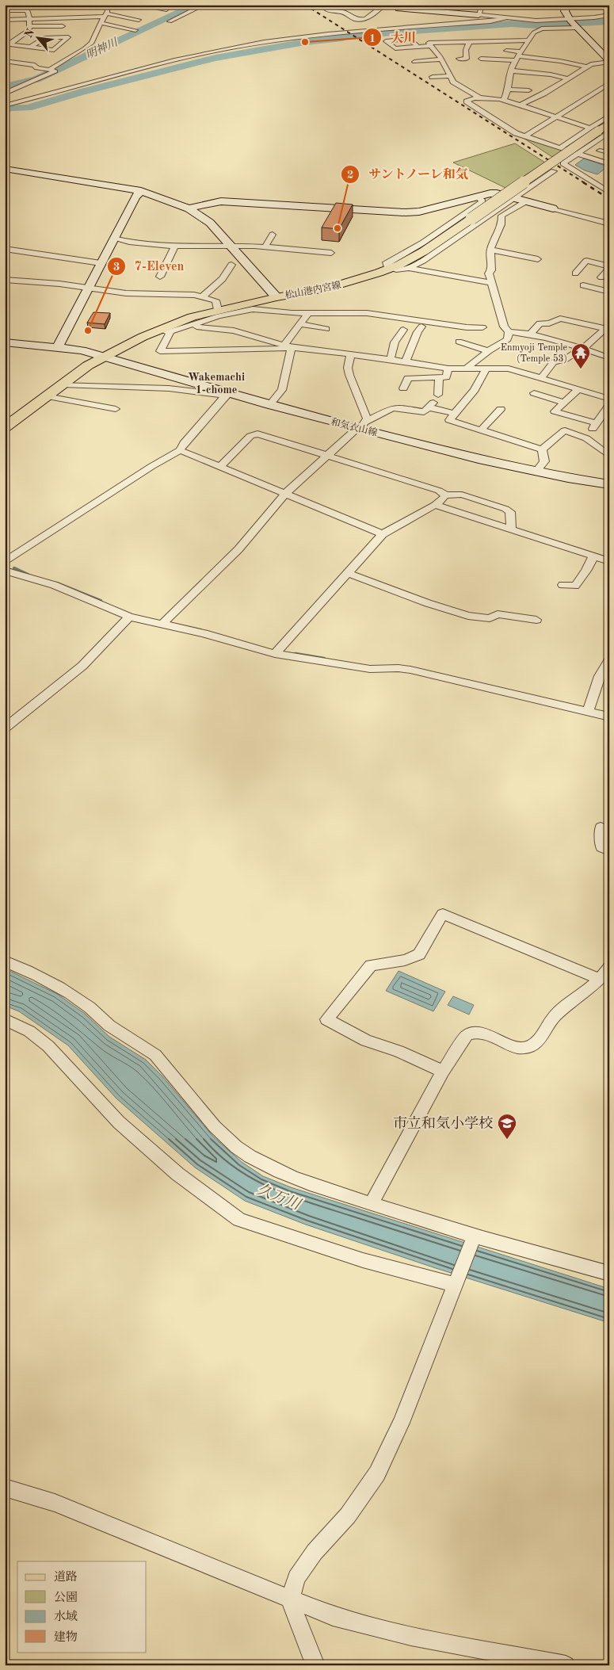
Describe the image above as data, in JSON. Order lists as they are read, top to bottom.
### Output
{
  "streets": {
    "main road": ["松山港内宮線"],
    "street": ["和気衣山線"]
  },
  "crossings": [
    ["松山港内宮線", "和気衣山線"]
  ],
  "districts": ["Wakemachi 1-chome"],
  "water": ["明神川", "久万川"],
  "places": {
    "other": ["大川", "サントノーレ和気", "7-Eleven"],
    "temple": ["Enmyoji Temple (Temple 53)"],
    "school or university": ["市立和気小学校"]
  },
  "legend": [
    "道路",
    "公園",
    "水域",
    "建物"
  ],
  "north": "top left"
}
